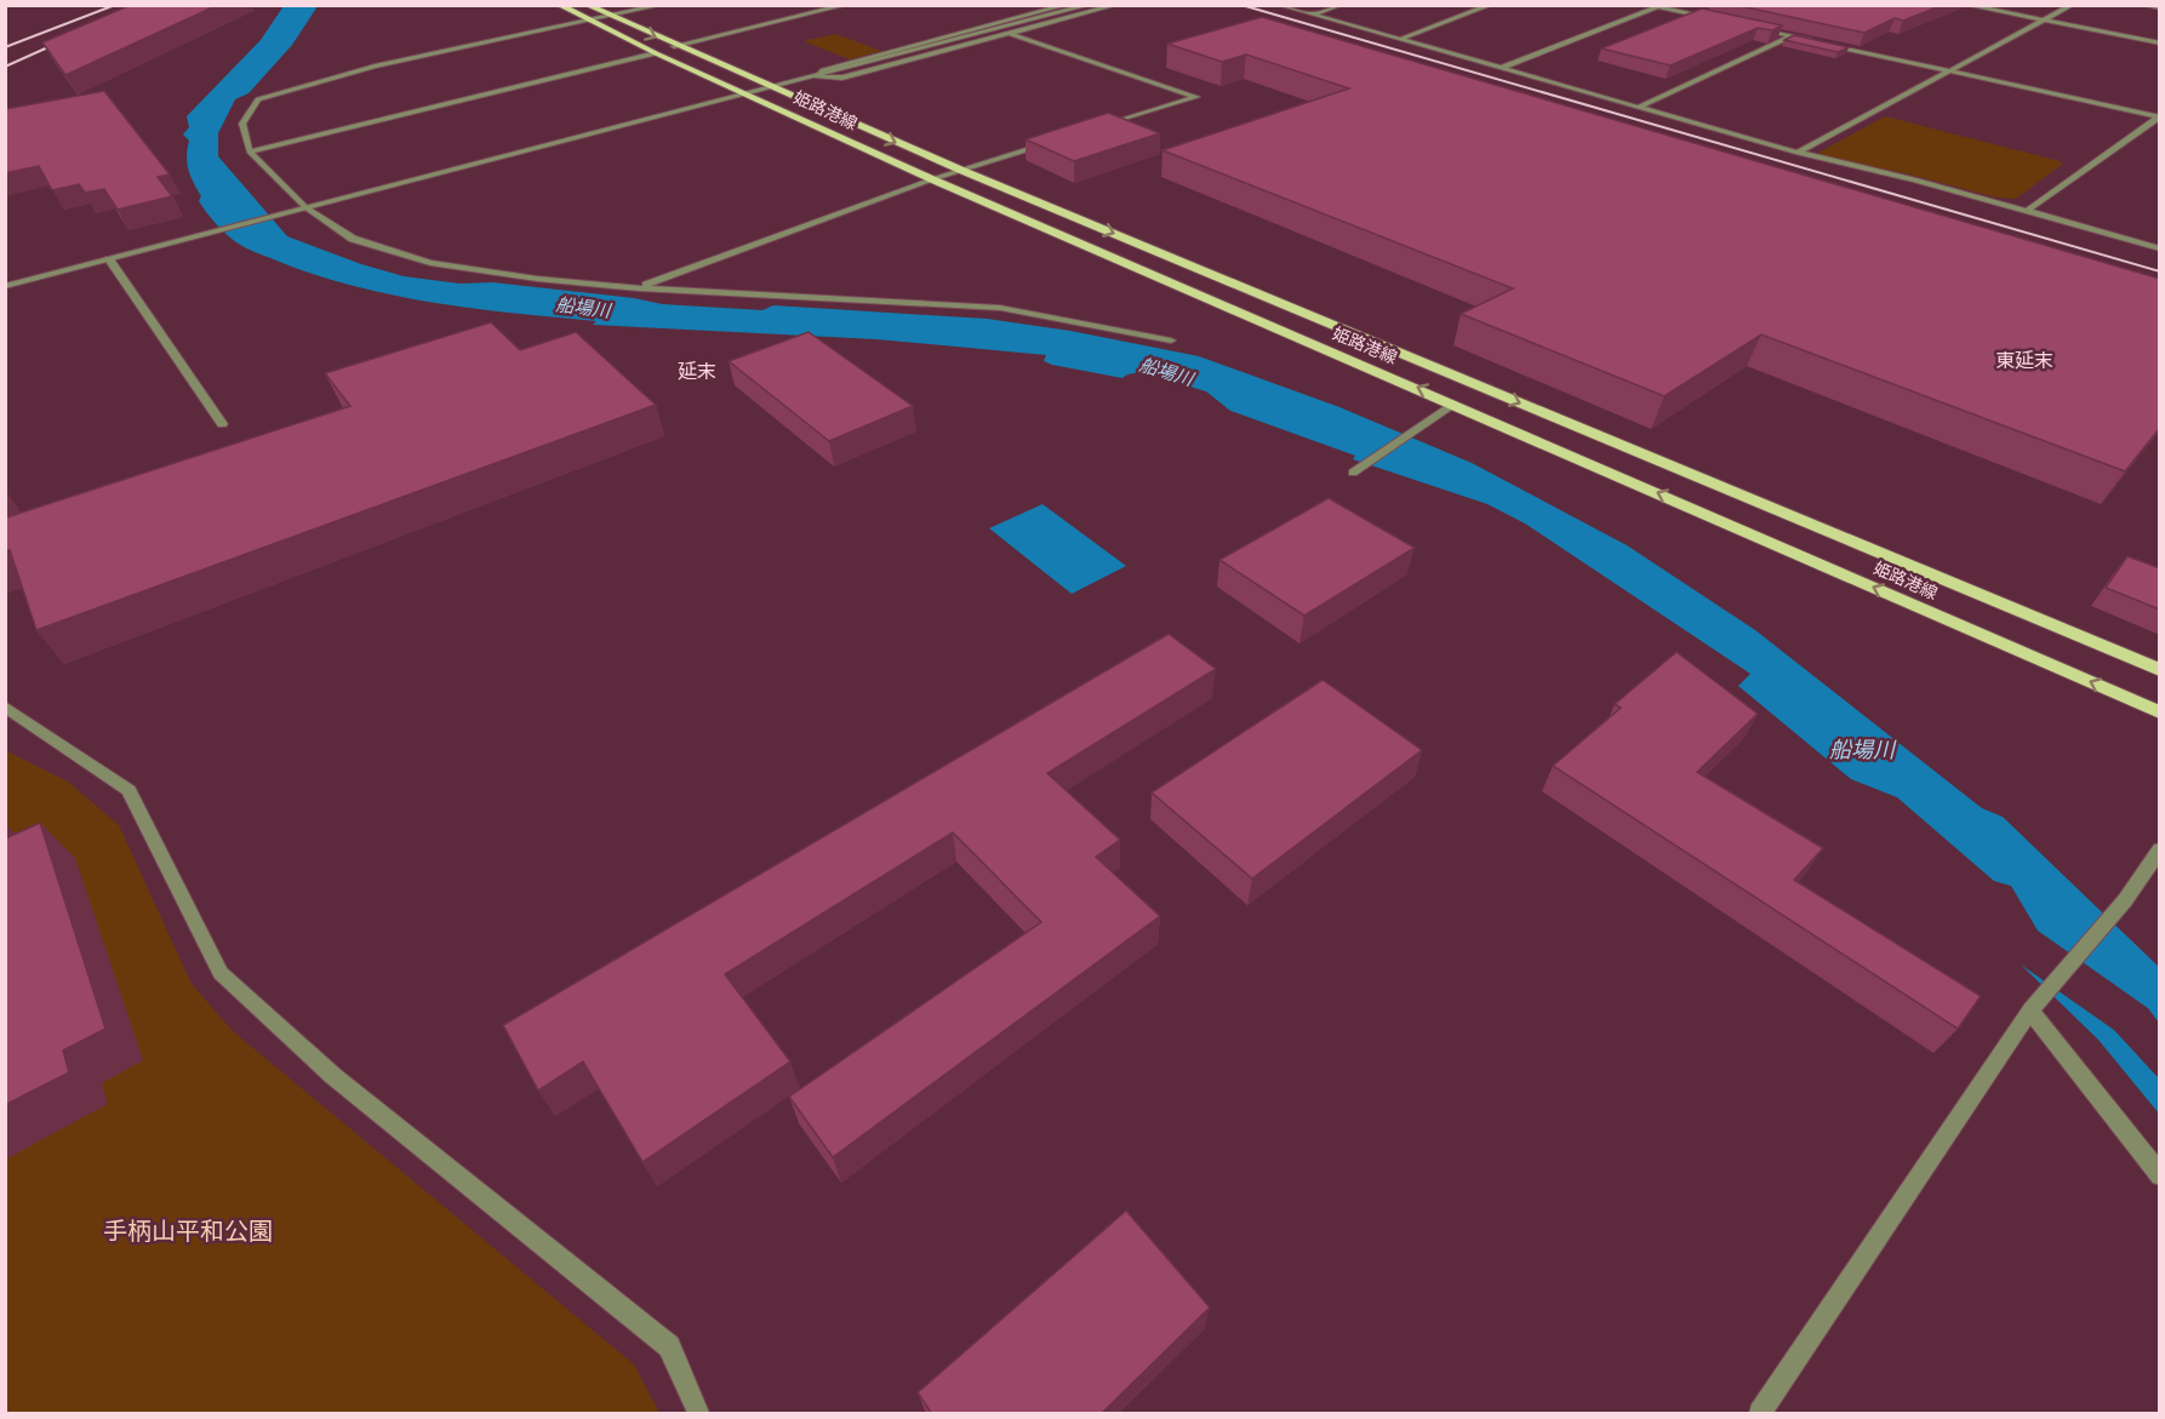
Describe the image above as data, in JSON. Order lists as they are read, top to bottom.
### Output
{
  "streets": {
    "main road": ["姫路港線"]
  },
  "districts": ["東延末", "延末"],
  "water": ["船場川"],
  "parks": ["手柄山平和公園"]
}
